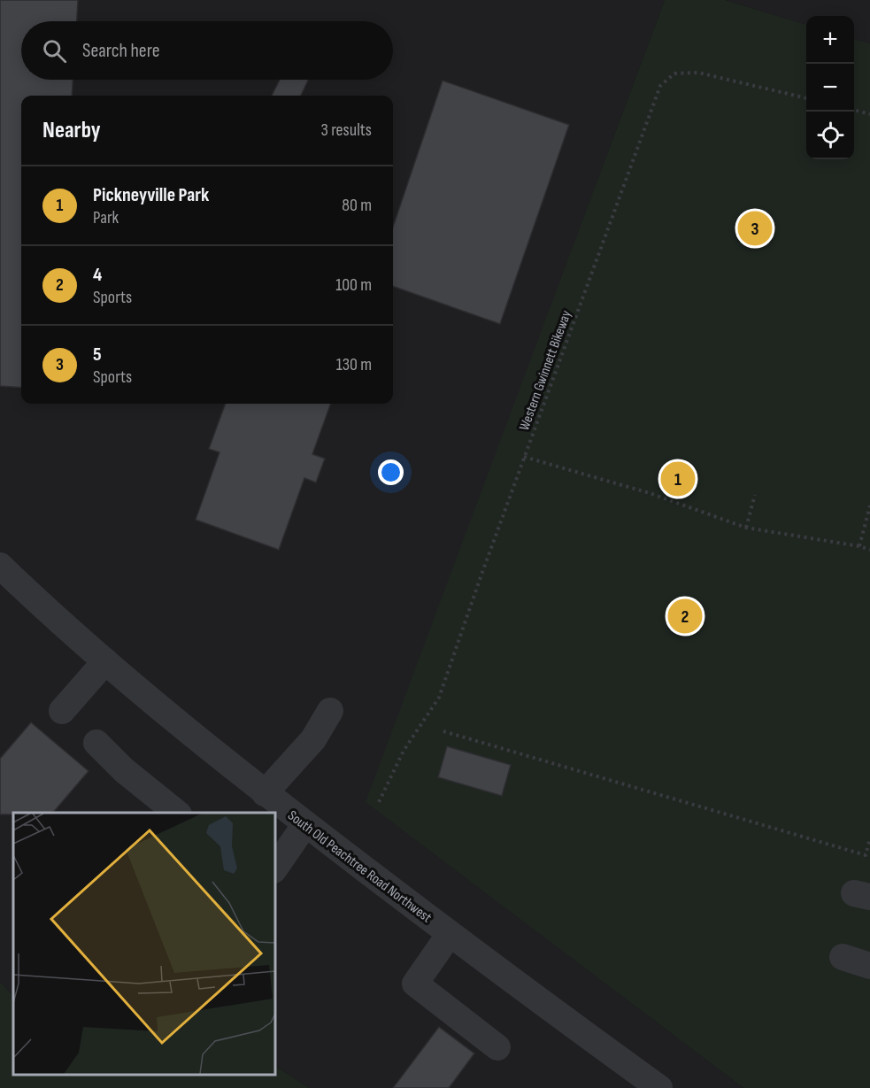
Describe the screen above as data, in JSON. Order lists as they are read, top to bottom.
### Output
{
  "streets": {
    "street": ["South Old Peachtree Road Northwest"],
    "path": ["Western Gwinnett Bikeway"]
  },
  "page": {
    "map_buttons": ["+", "−"],
    "search": "Search here",
    "heading": ["Nearby", "3 results"],
    "list": [
      {
        "mark": "1",
        "name": "Pickneyville Park",
        "note": "Park",
        "value": "80 m"
      },
      {
        "mark": "2",
        "name": "4",
        "note": "Sports",
        "value": "100 m"
      },
      {
        "mark": "3",
        "name": "5",
        "note": "Sports",
        "value": "130 m"
      }
    ],
    "pins": ["3", "1", "2"]
  }
}
